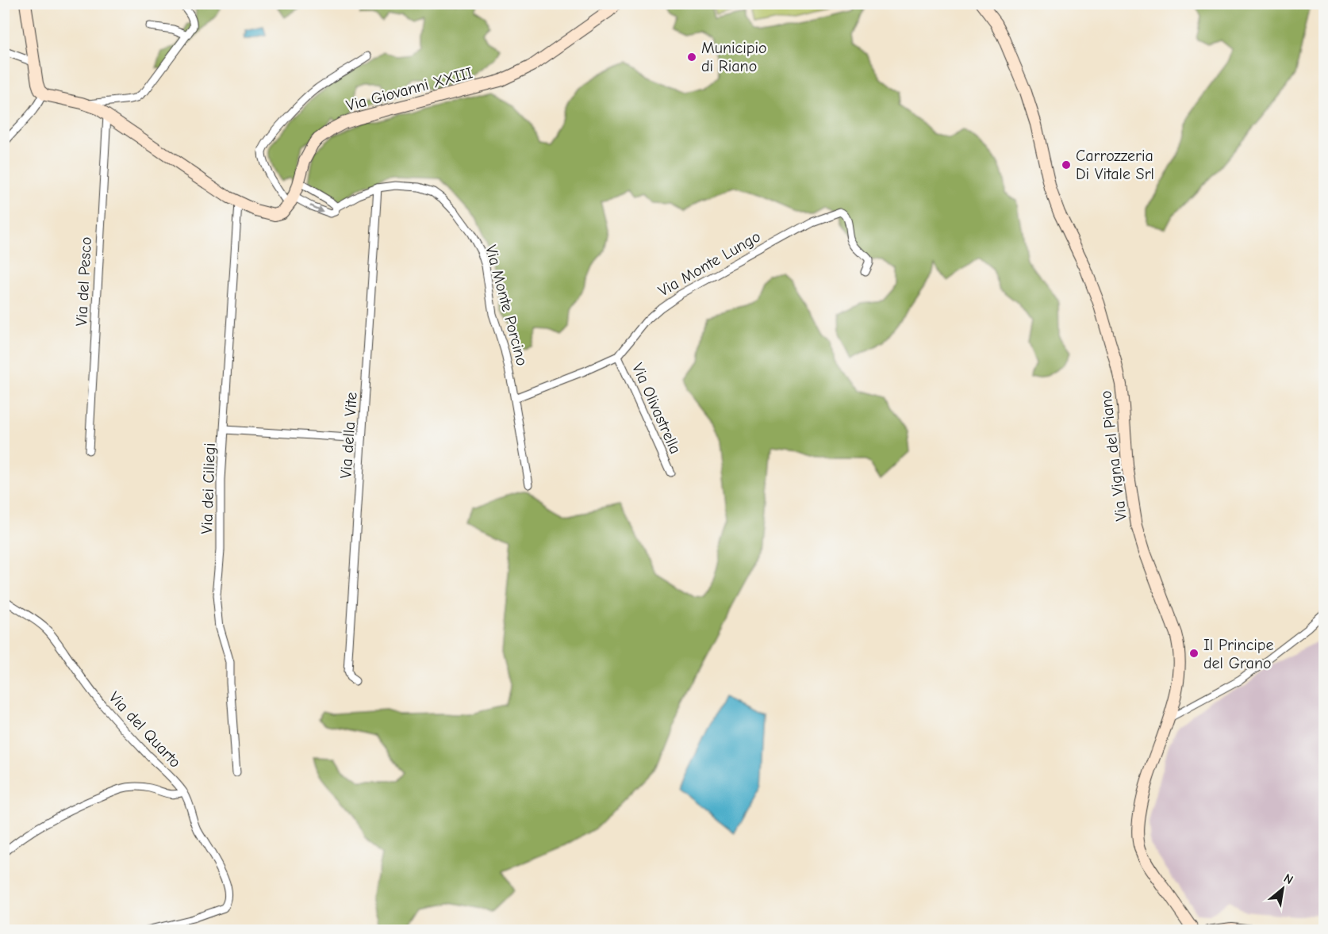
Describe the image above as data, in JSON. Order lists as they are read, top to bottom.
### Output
{
  "streets": {
    "main road": ["Via Giovanni XXIII", "Via Vigna del Piano"],
    "street": [
      "Via Monte Lungo",
      "Via del Pesco",
      "Via Monte Porcino",
      "Via Olivastrella",
      "Via della Vite",
      "Via dei Ciliegi",
      "Via del Quarto"
    ]
  },
  "crossings": [
    ["Via Giovanni XXIII", "Via Monte Porcino"],
    ["Via Monte Lungo", "Via Monte Porcino"],
    ["Via Monte Lungo", "Via Olivastrella"],
    ["Via Monte Porcino", "Via della Vite"]
  ],
  "places": ["Municipio di Riano", "Carrozzeria Di Vitale Srl", "Il Principe del Grano"],
  "north": "top right"
}
